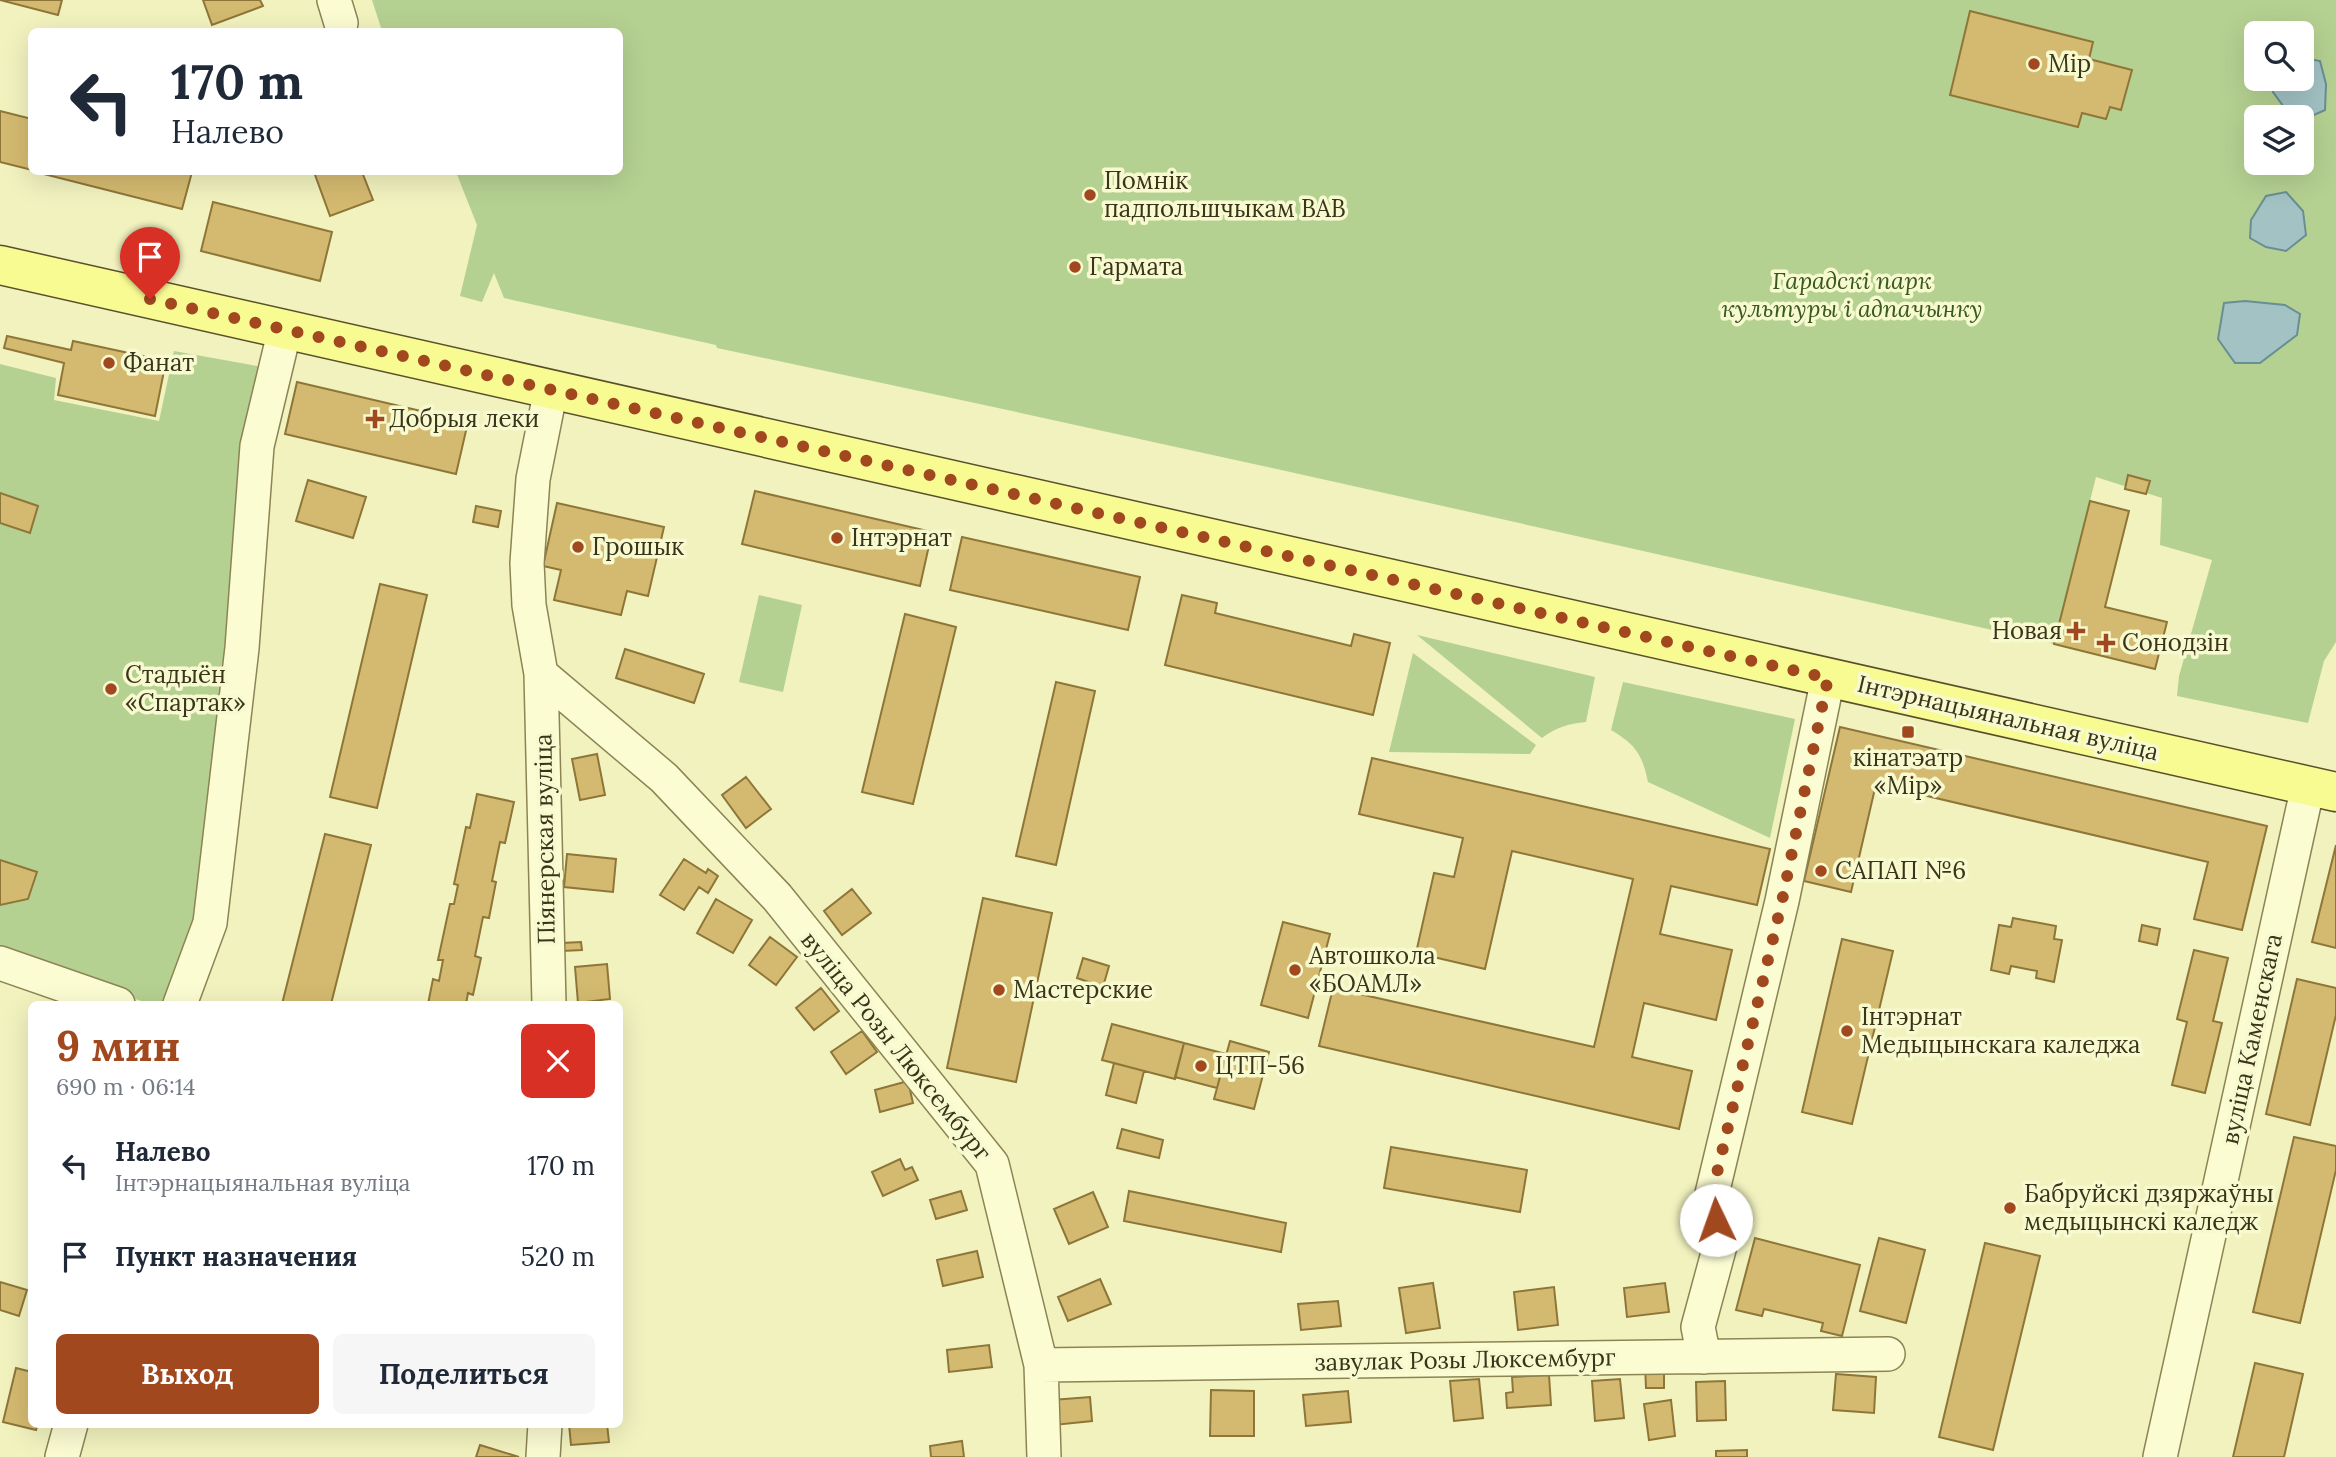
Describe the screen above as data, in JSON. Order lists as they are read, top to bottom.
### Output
{
  "streets": {
    "main road": ["Інтэрнацыянальная вуліца"],
    "street": [
      "Піянерская вуліца",
      "вуліца Каменскага",
      "вуліца Розы Люксембург",
      "завулак Розы Люксембург"
    ]
  },
  "crossings": [
    ["Інтэрнацыянальная вуліца", "Піянерская вуліца"],
    ["Інтэрнацыянальная вуліца", "вуліца Каменскага"],
    ["Піянерская вуліца", "вуліца Розы Люксембург"],
    ["вуліца Розы Люксембург", "завулак Розы Люксембург"]
  ],
  "parks": ["Гарадскі парк культуры і адпачынку"],
  "places": {
    "other": [
      "Мір",
      "Помнік падпольшчыкам ВАВ",
      "Гармата",
      "Фанат",
      "Інтэрнат",
      "Грошык",
      "Стадыён «Спартак»",
      "САПАП №6",
      "Автошкола «БОАМЛ»",
      "Мастерские",
      "Інтэрнат Медыцынскага каледжа",
      "ЦТП-56",
      "Бабруйскі дзяржаўны медыцынскі каледж"
    ],
    "health": ["Добрыя леки", "Новая", "Сонодзін"],
    "transit": ["кінатэатр «Мір»"]
  },
  "page": {
    "turn": ["170 m", "Налево"],
    "heading": ["9 мин", "690 m · 06:14"],
    "list": [
      {
        "name": "Налево",
        "note": "Інтэрнацыянальная вуліца",
        "value": "170 m"
      },
      {
        "name": "Пункт назначения",
        "value": "520 m"
      }
    ],
    "buttons": ["Выход", "Поделиться"]
  }
}
